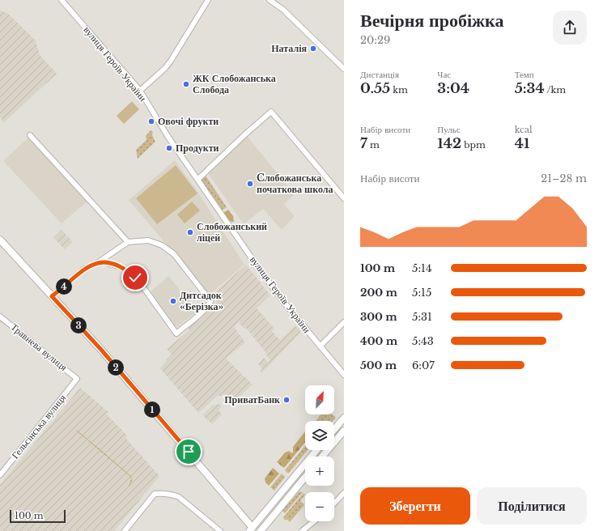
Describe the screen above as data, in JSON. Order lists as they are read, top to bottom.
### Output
{
  "streets": {
    "street": ["вулиця Героїв України", "Травнева вулиця", "Гельсінська вулиця"]
  },
  "crossings": [
    ["Травнева вулиця", "Гельсінська вулиця"]
  ],
  "places": [
    "Наталія",
    "ЖК Слобожанська Слобода",
    "Овочі фрукти",
    "Продукти",
    "Cлобожанська початкова школа",
    "Слобожанський ліцей",
    "Дитсадок «Берізка»",
    "ПриватБанк"
  ],
  "scale_bar": "100 m",
  "north": "top right",
  "page": {
    "heading": ["Вечірня пробіжка", "20:29"],
    "stats": [
      ["Дистанція", "0.55 km"],
      ["Час", "3:04"],
      ["Темп", "5:34 /km"],
      ["Набір висоти", "7 m"],
      ["Пульс", "142 bpm"],
      ["kcal", "41"]
    ],
    "chart": ["Набір висоти", "21–28 m"],
    "list": [
      {
        "name": "100 m",
        "note": "5:14"
      },
      {
        "name": "200 m",
        "note": "5:15"
      },
      {
        "name": "300 m",
        "note": "5:31"
      },
      {
        "name": "400 m",
        "note": "5:43"
      },
      {
        "name": "500 m",
        "note": "6:07"
      }
    ],
    "pins": [
      "4",
      "3",
      "2",
      "1"
    ],
    "map_buttons": ["+", "−"],
    "buttons": ["Зберегти", "Поділитися"],
    "scale": "100 m"
  }
}
